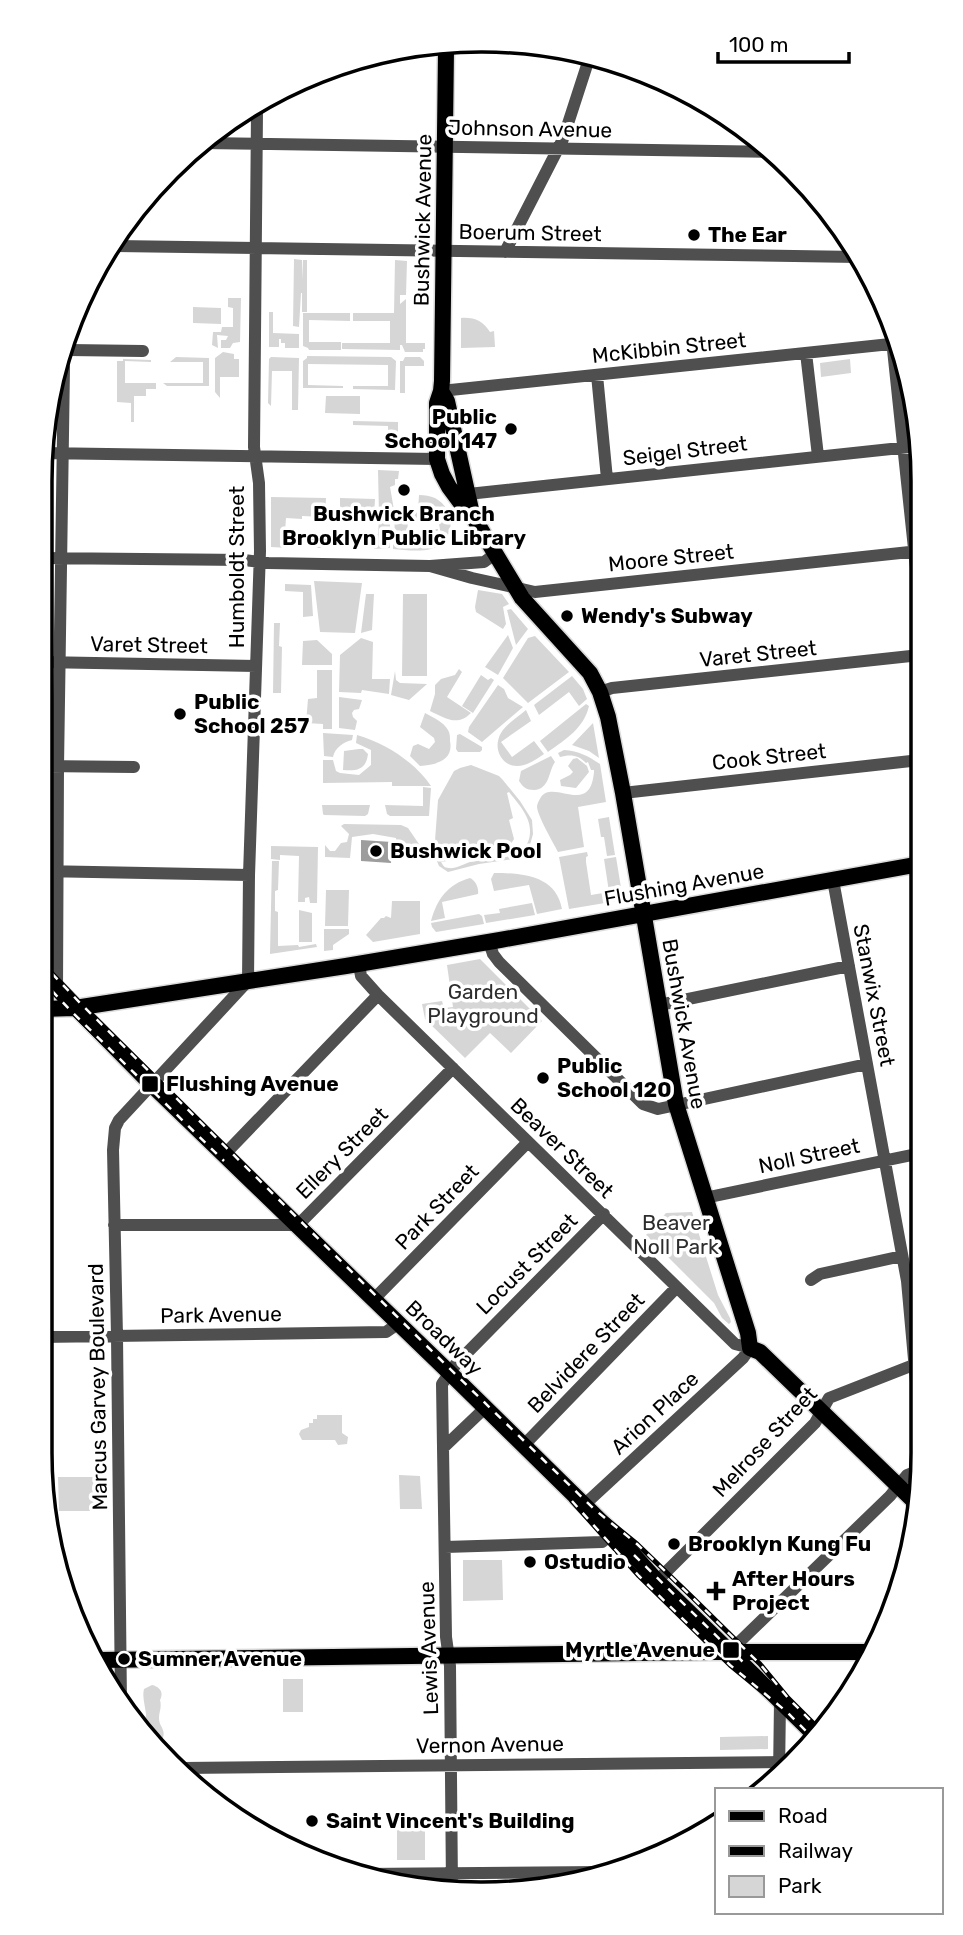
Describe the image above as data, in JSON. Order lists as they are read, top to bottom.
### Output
{
  "streets": {
    "main road": ["Bushwick Avenue", "Flushing Avenue", "Broadway"],
    "street": [
      "Johnson Avenue",
      "Boerum Street",
      "McKibbin Street",
      "Seigel Street",
      "Moore Street",
      "Humboldt Street",
      "Varet Street",
      "Cook Street",
      "Stanwix Street",
      "Beaver Street",
      "Ellery Street",
      "Noll Street",
      "Park Street",
      "Locust Street",
      "Park Avenue",
      "Belvidere Street",
      "Marcus Garvey Boulevard",
      "Arion Place",
      "Melrose Street",
      "Lewis Avenue",
      "Vernon Avenue"
    ]
  },
  "crossings": [
    ["Johnson Avenue", "Bushwick Avenue"],
    ["Johnson Avenue", "Humboldt Street"],
    ["Bushwick Avenue", "Boerum Street"],
    ["Bushwick Avenue", "McKibbin Street"],
    ["Bushwick Avenue", "Seigel Street"],
    ["Bushwick Avenue", "Moore Street"],
    ["Bushwick Avenue", "Varet Street"],
    ["Bushwick Avenue", "Cook Street"],
    ["Bushwick Avenue", "Flushing Avenue"],
    ["Bushwick Avenue", "Beaver Street"],
    ["Bushwick Avenue", "Noll Street"],
    ["Bushwick Avenue", "Arion Place"],
    ["Boerum Street", "Humboldt Street"],
    ["Moore Street", "Humboldt Street"],
    ["Humboldt Street", "Varet Street"],
    ["Humboldt Street", "Flushing Avenue"],
    ["Humboldt Street", "Marcus Garvey Boulevard"],
    ["Flushing Avenue", "Stanwix Street"],
    ["Flushing Avenue", "Beaver Street"],
    ["Flushing Avenue", "Broadway"],
    ["Flushing Avenue", "Marcus Garvey Boulevard"],
    ["Stanwix Street", "Noll Street"],
    ["Beaver Street", "Ellery Street"],
    ["Beaver Street", "Park Street"],
    ["Beaver Street", "Locust Street"],
    ["Beaver Street", "Belvidere Street"],
    ["Beaver Street", "Arion Place"],
    ["Ellery Street", "Broadway"],
    ["Ellery Street", "Marcus Garvey Boulevard"],
    ["Park Street", "Broadway"],
    ["Locust Street", "Broadway"],
    ["Locust Street", "Lewis Avenue"],
    ["Park Avenue", "Broadway"],
    ["Park Avenue", "Marcus Garvey Boulevard"],
    ["Broadway", "Belvidere Street"],
    ["Broadway", "Marcus Garvey Boulevard"],
    ["Broadway", "Arion Place"],
    ["Broadway", "Melrose Street"],
    ["Broadway", "Lewis Avenue"],
    ["Lewis Avenue", "Vernon Avenue"]
  ],
  "parks": ["Garden Playground", "Beaver Noll Park"],
  "places": {
    "other": [
      "The Ear",
      "Public School 147",
      "Bushwick Branch Brooklyn Public Library",
      "Wendy's Subway",
      "Public School 257",
      "Bushwick Pool",
      "Public School 120",
      "Brooklyn Kung Fu",
      "Ostudio",
      "Sumner Avenue",
      "Saint Vincent's Building"
    ],
    "transit": ["Flushing Avenue", "Myrtle Avenue"],
    "health": ["After Hours Project"]
  },
  "legend": ["Road", "Railway", "Park"],
  "scale_bar": "100 m"
}
